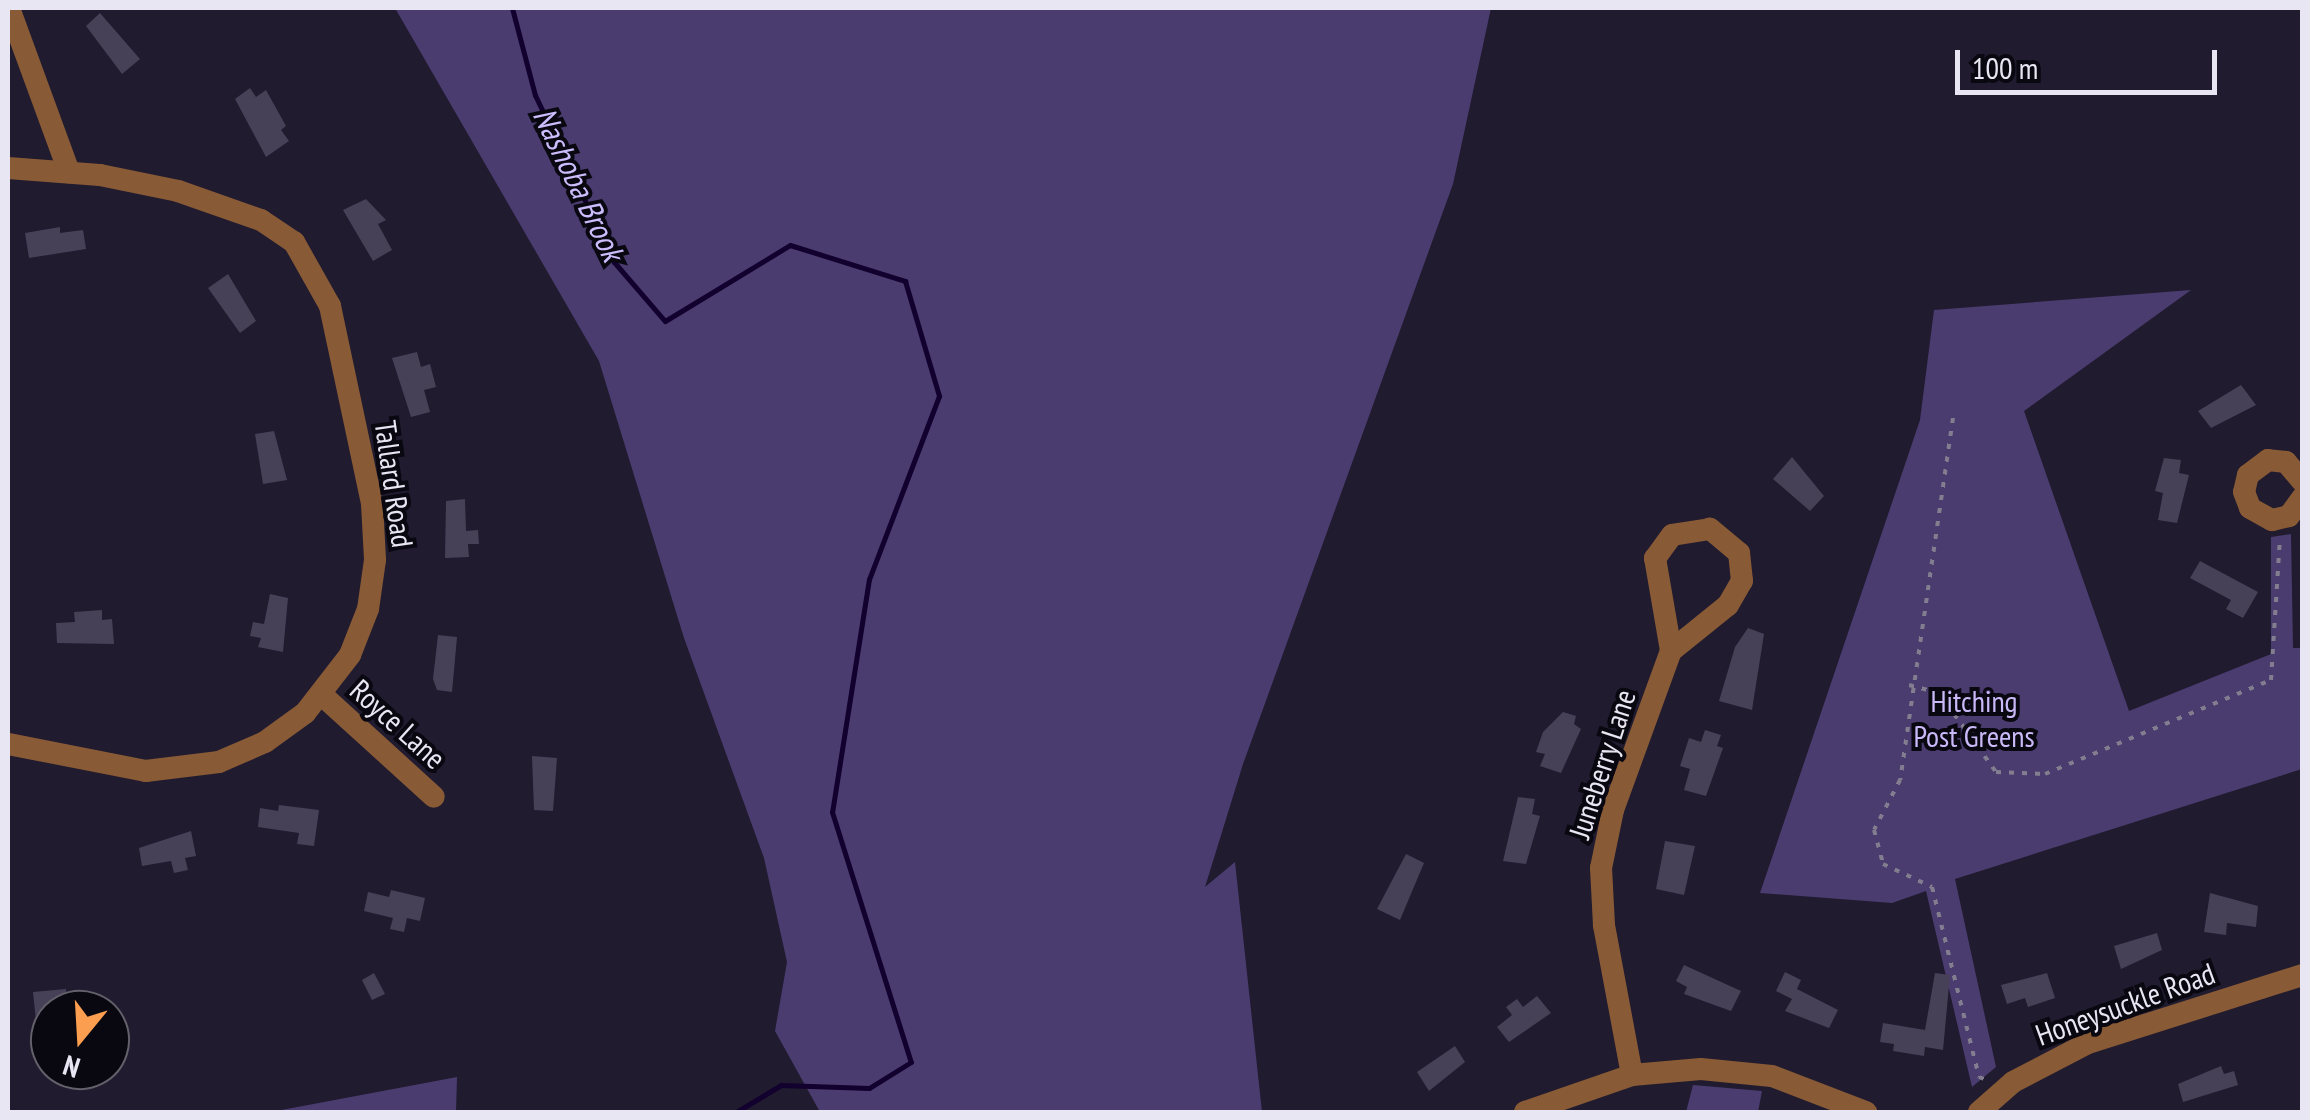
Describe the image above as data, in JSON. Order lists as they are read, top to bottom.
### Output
{
  "streets": {
    "street": [
      "Tallard Road",
      "Royce Lane",
      "Juneberry Lane",
      "Honeysuckle Road"
    ]
  },
  "crossings": [
    ["Tallard Road", "Royce Lane"]
  ],
  "water": ["Nashoba Brook"],
  "parks": ["Hitching Post Greens"],
  "scale_bar": "100 m",
  "north": "bottom"
}
